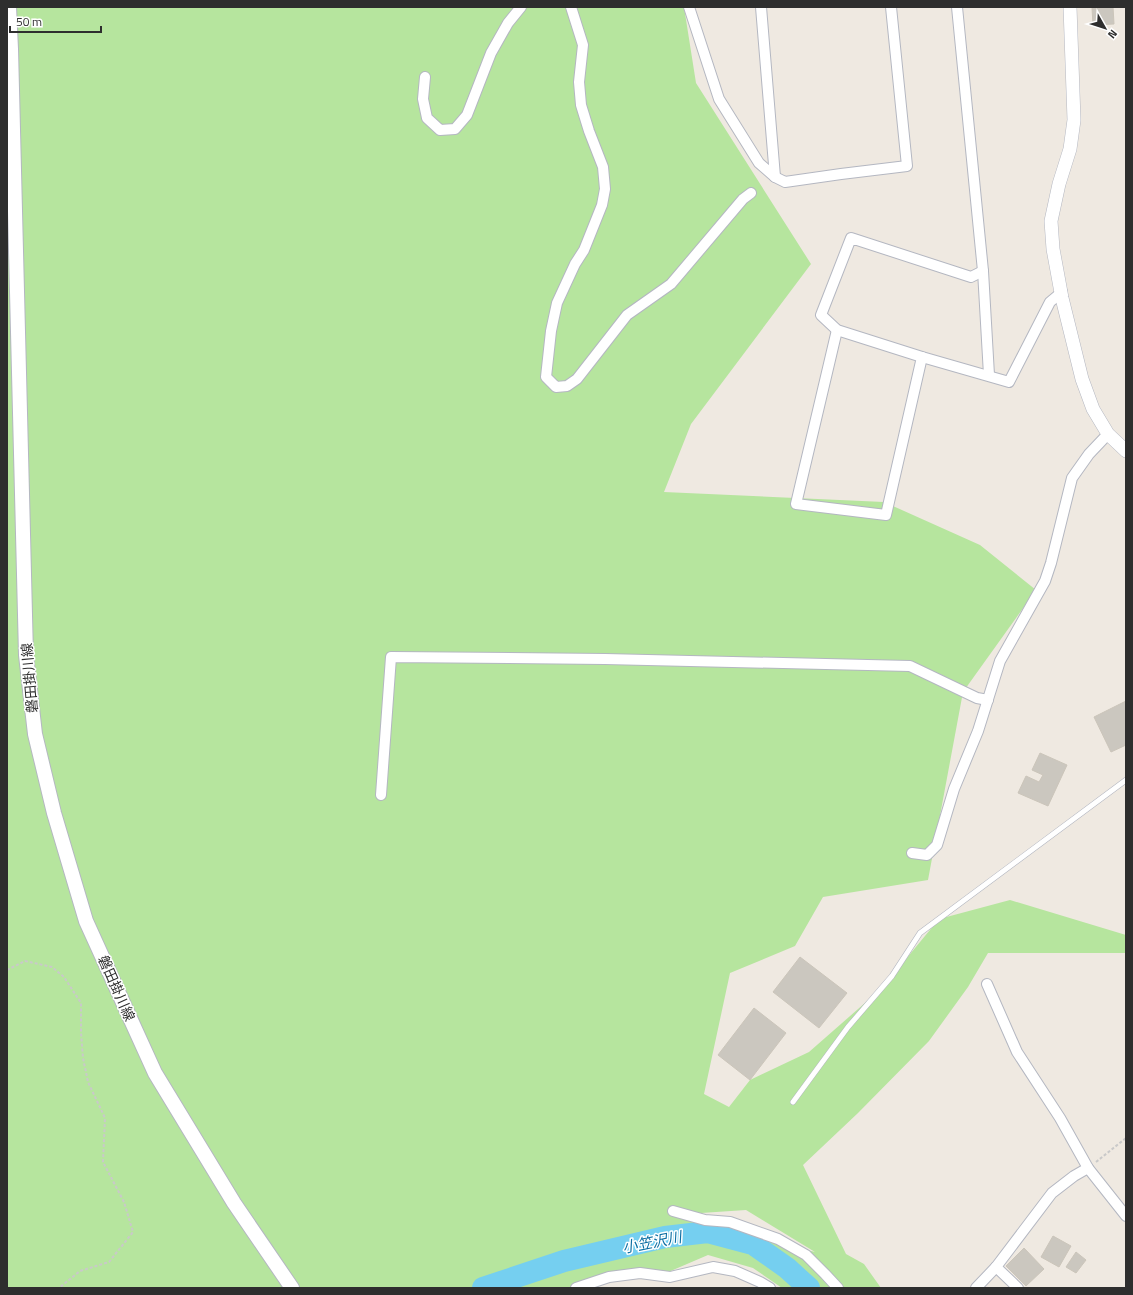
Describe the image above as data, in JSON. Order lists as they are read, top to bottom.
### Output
{
  "streets": {
    "main road": ["磐田掛川線"]
  },
  "water": ["小笠沢川"],
  "scale_bar": "50 m",
  "north": "bottom right"
}
